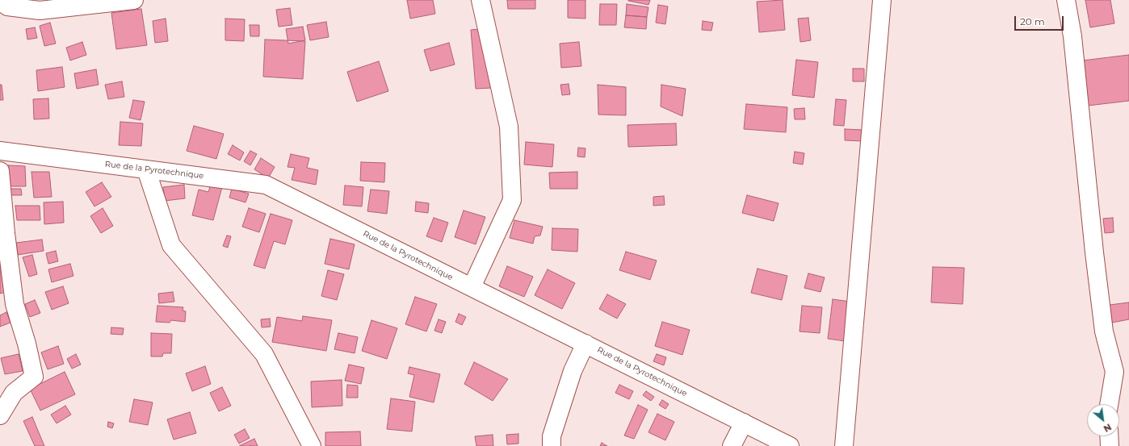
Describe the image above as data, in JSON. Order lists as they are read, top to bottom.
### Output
{
  "streets": {
    "street": ["Rue de la Pyrotechnique"]
  },
  "scale_bar": "20 m",
  "north": "bottom right"
}
